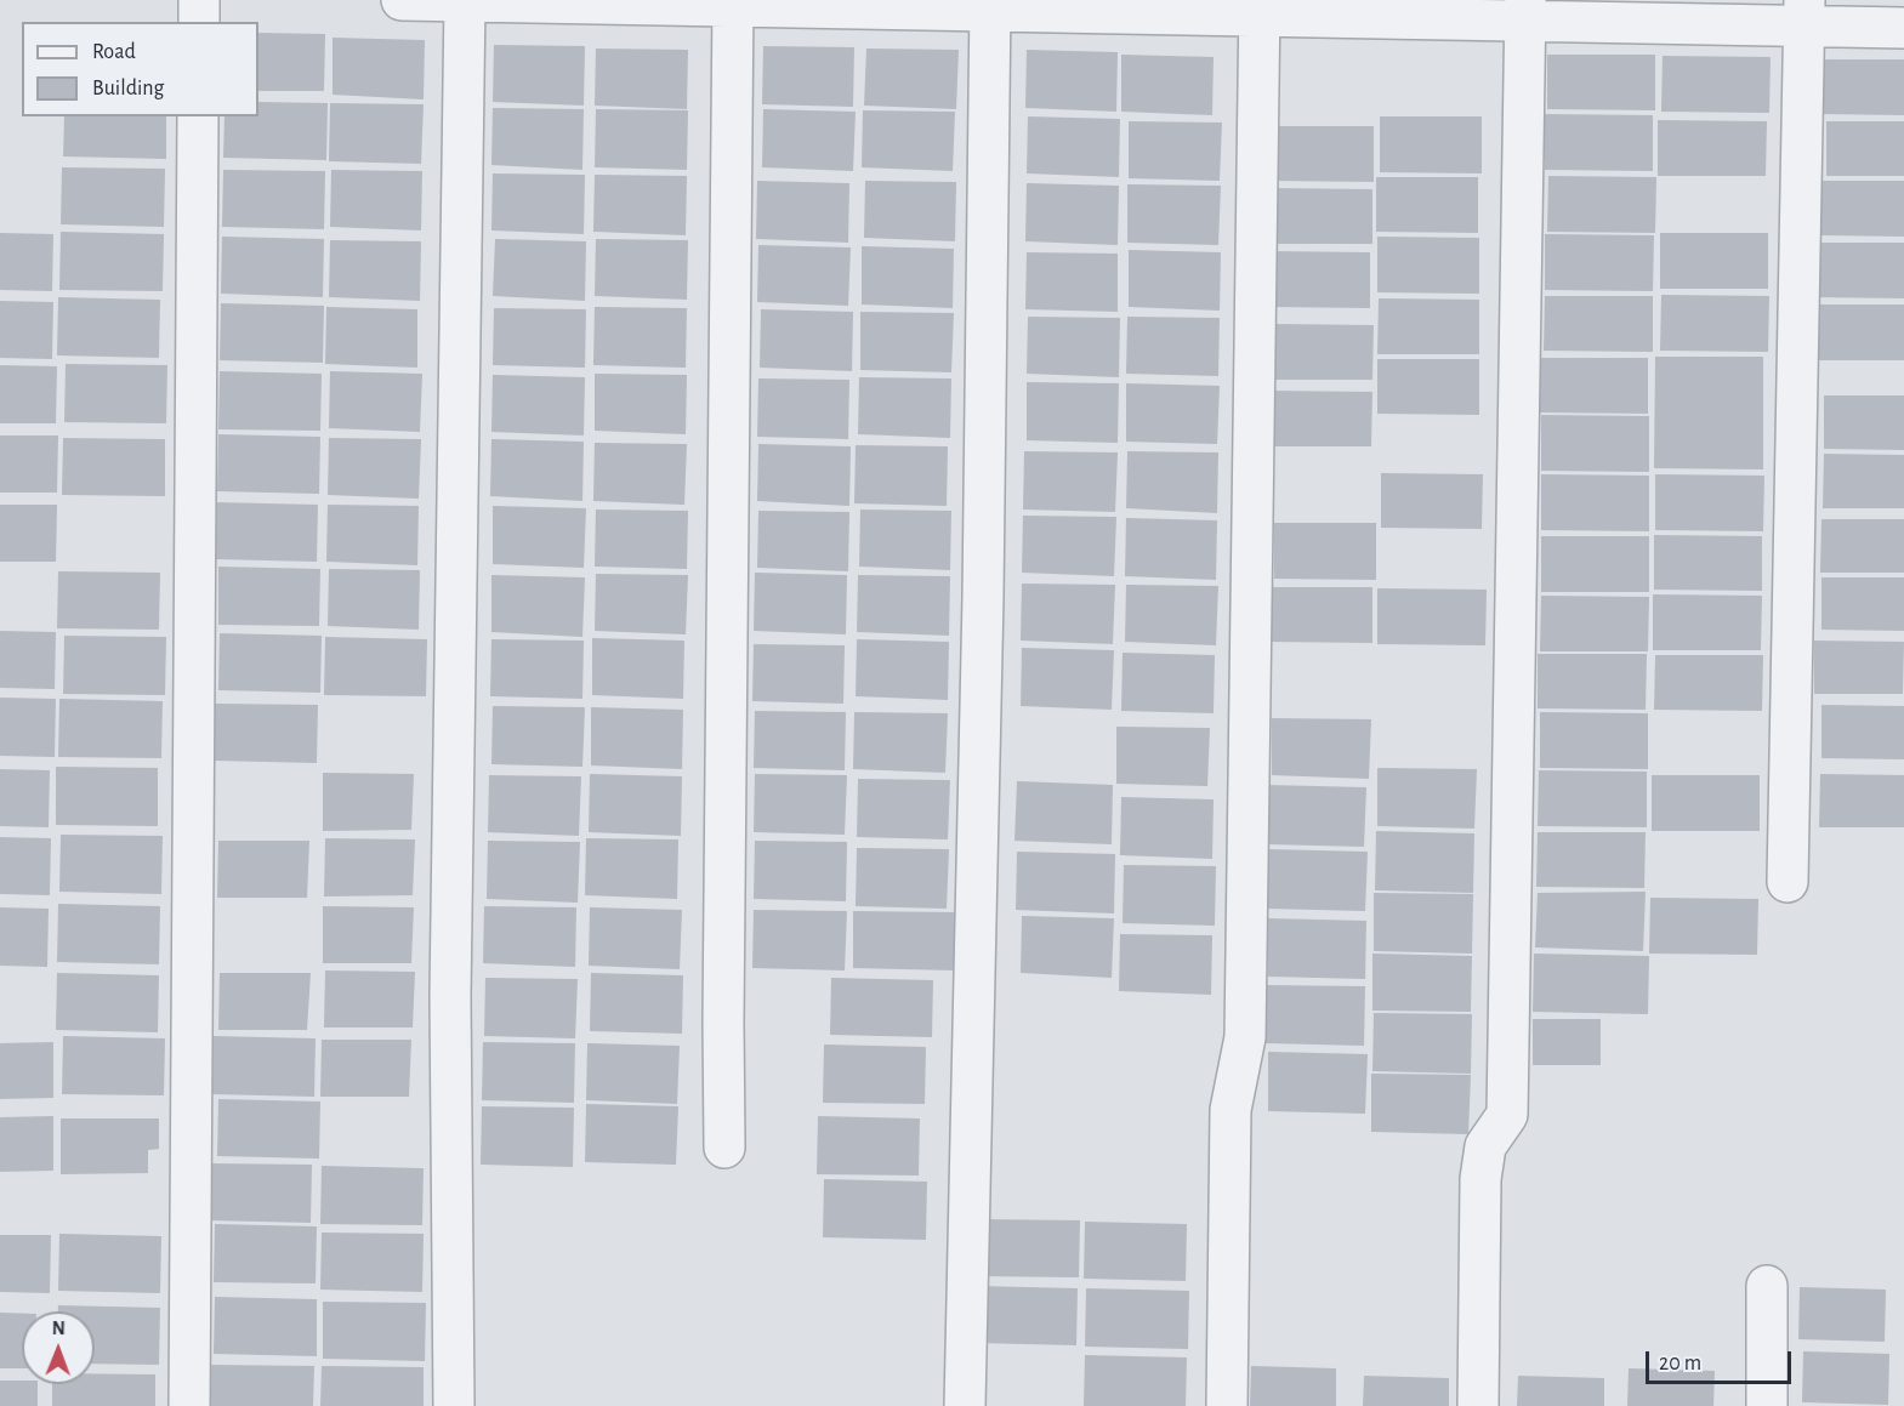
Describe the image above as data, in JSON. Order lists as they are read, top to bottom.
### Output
{
  "legend": ["Road", "Building"],
  "scale_bar": "20 m",
  "north": "top"
}
